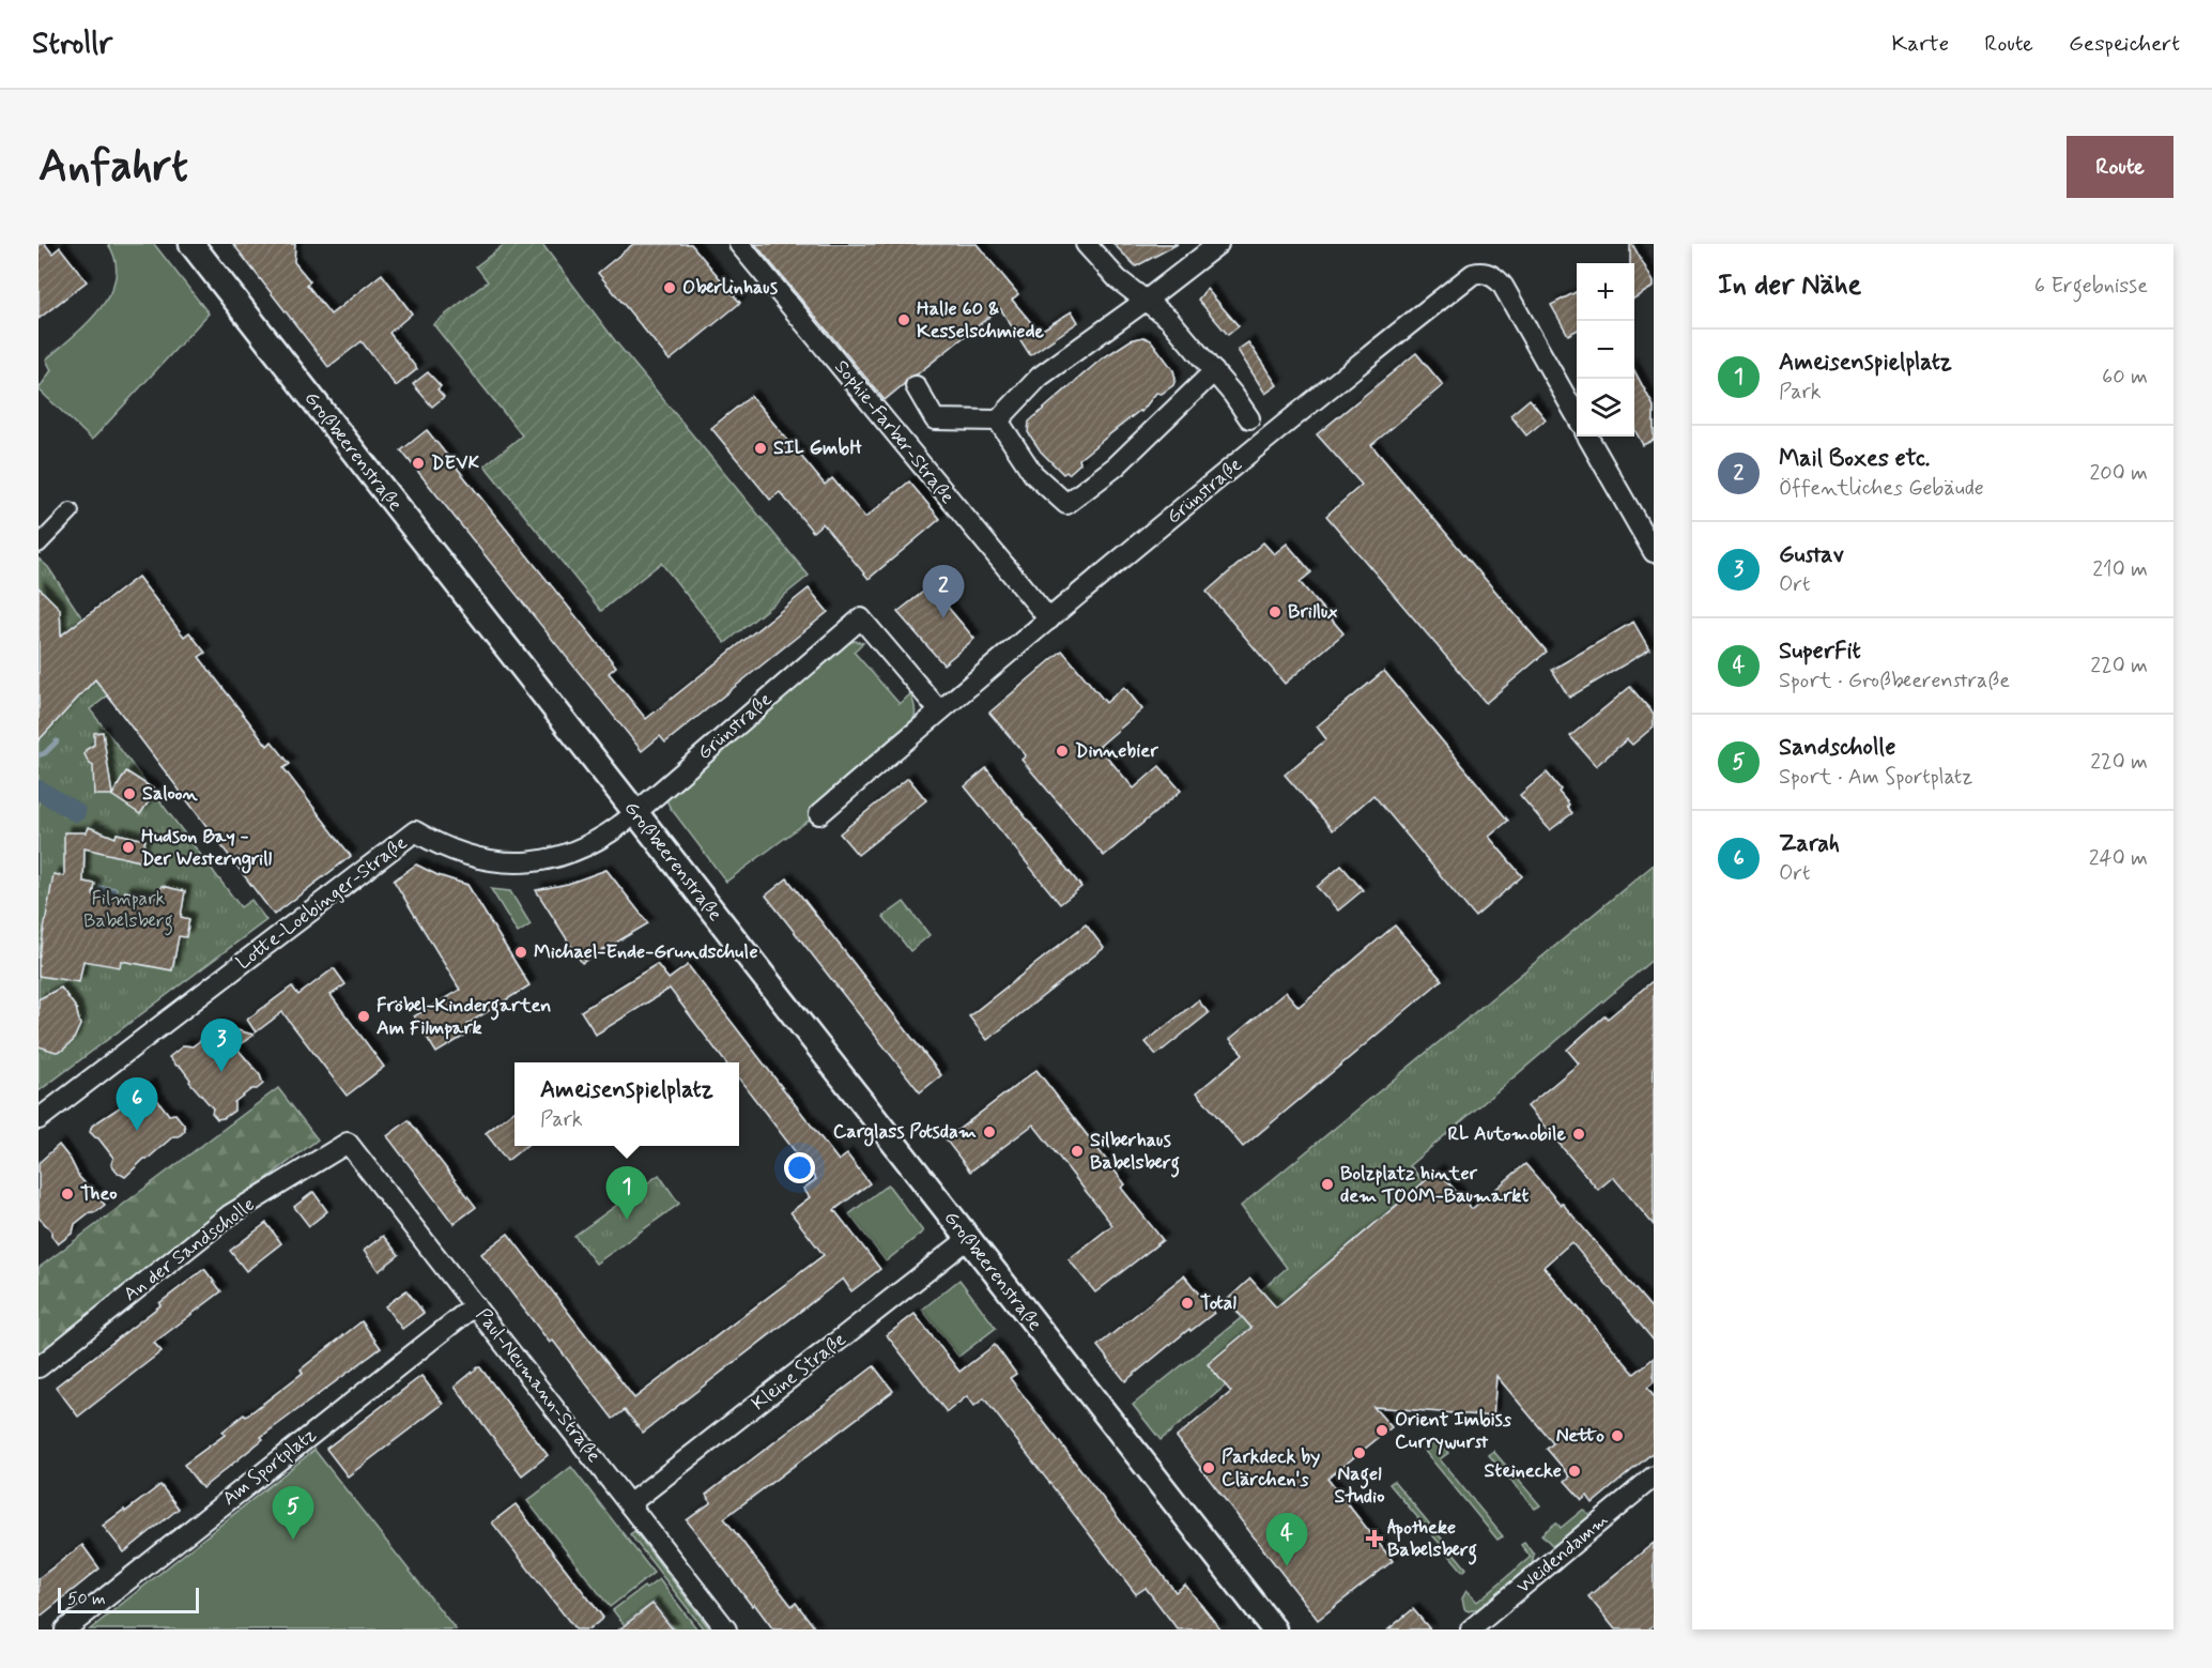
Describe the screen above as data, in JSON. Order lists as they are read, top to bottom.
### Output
{
  "streets": {
    "street": [
      "Sophie-Farber-Straße",
      "Großbeerenstraße",
      "Grünstraße",
      "Lotte-Loebinger-Straße",
      "An der Sandscholle",
      "Kleine Straße",
      "Paul-Neumann-Straße",
      "Am Sportplatz",
      "Weidendamm"
    ]
  },
  "crossings": [
    ["Sophie-Farber-Straße", "Grünstraße"],
    ["Großbeerenstraße", "Grünstraße"],
    ["Großbeerenstraße", "Lotte-Loebinger-Straße"],
    ["Großbeerenstraße", "Kleine Straße"],
    ["Grünstraße", "Lotte-Loebinger-Straße"],
    ["An der Sandscholle", "Paul-Neumann-Straße"],
    ["Kleine Straße", "Paul-Neumann-Straße"],
    ["Paul-Neumann-Straße", "Am Sportplatz"]
  ],
  "parks": ["Filmpark Babelsberg"],
  "places": {
    "other": [
      "Oberlinhaus",
      "Halle 60 & Kesselschmiede",
      "SIL GmbH",
      "DEVK",
      "Brillux",
      "Dinnebier",
      "Saloon",
      "Hudson Bay - Der Westerngrill",
      "Michael-Ende-Grundschule",
      "Fröbel-Kindergarten Am Filmpark",
      "Carglass Potsdam",
      "RL Automobile",
      "Silberhaus Babelsberg",
      "Bolzplatz hinter dem TOOM-Baumarkt",
      "Theo",
      "Total",
      "Orient Imbiss Currywurst",
      "Netto",
      "Nagel Studio",
      "Parkdeck by Clärchen's",
      "Steinecke"
    ],
    "health": ["Apotheke Babelsberg"]
  },
  "scale_bar": "50 m",
  "page": {
    "header": "Strollr",
    "nav": ["Karte", "Route", "Gespeichert"],
    "buttons": "Route",
    "title": "Anfahrt",
    "heading": ["In der Nähe", "6 Ergebnisse"],
    "map_buttons": ["+", "−"],
    "list": [
      {
        "mark": "1",
        "name": "Ameisenspielplatz",
        "note": "Park",
        "value": "60 m"
      },
      {
        "mark": "2",
        "name": "Mail Boxes etc.",
        "note": "Öffentliches Gebäude",
        "value": "200 m"
      },
      {
        "mark": "3",
        "name": "Gustav",
        "note": "Ort",
        "value": "210 m"
      },
      {
        "mark": "4",
        "name": "SuperFit",
        "note": "Sport · Großbeerenstraße",
        "value": "220 m"
      },
      {
        "mark": "5",
        "name": "Sandscholle",
        "note": "Sport · Am Sportplatz",
        "value": "220 m"
      },
      {
        "mark": "6",
        "name": "Zarah",
        "note": "Ort",
        "value": "240 m"
      }
    ],
    "pins": [
      "2",
      "3",
      "6",
      "1",
      "5",
      "4"
    ],
    "popup": ["Ameisenspielplatz", "Park"],
    "scale": "50 m"
  }
}
